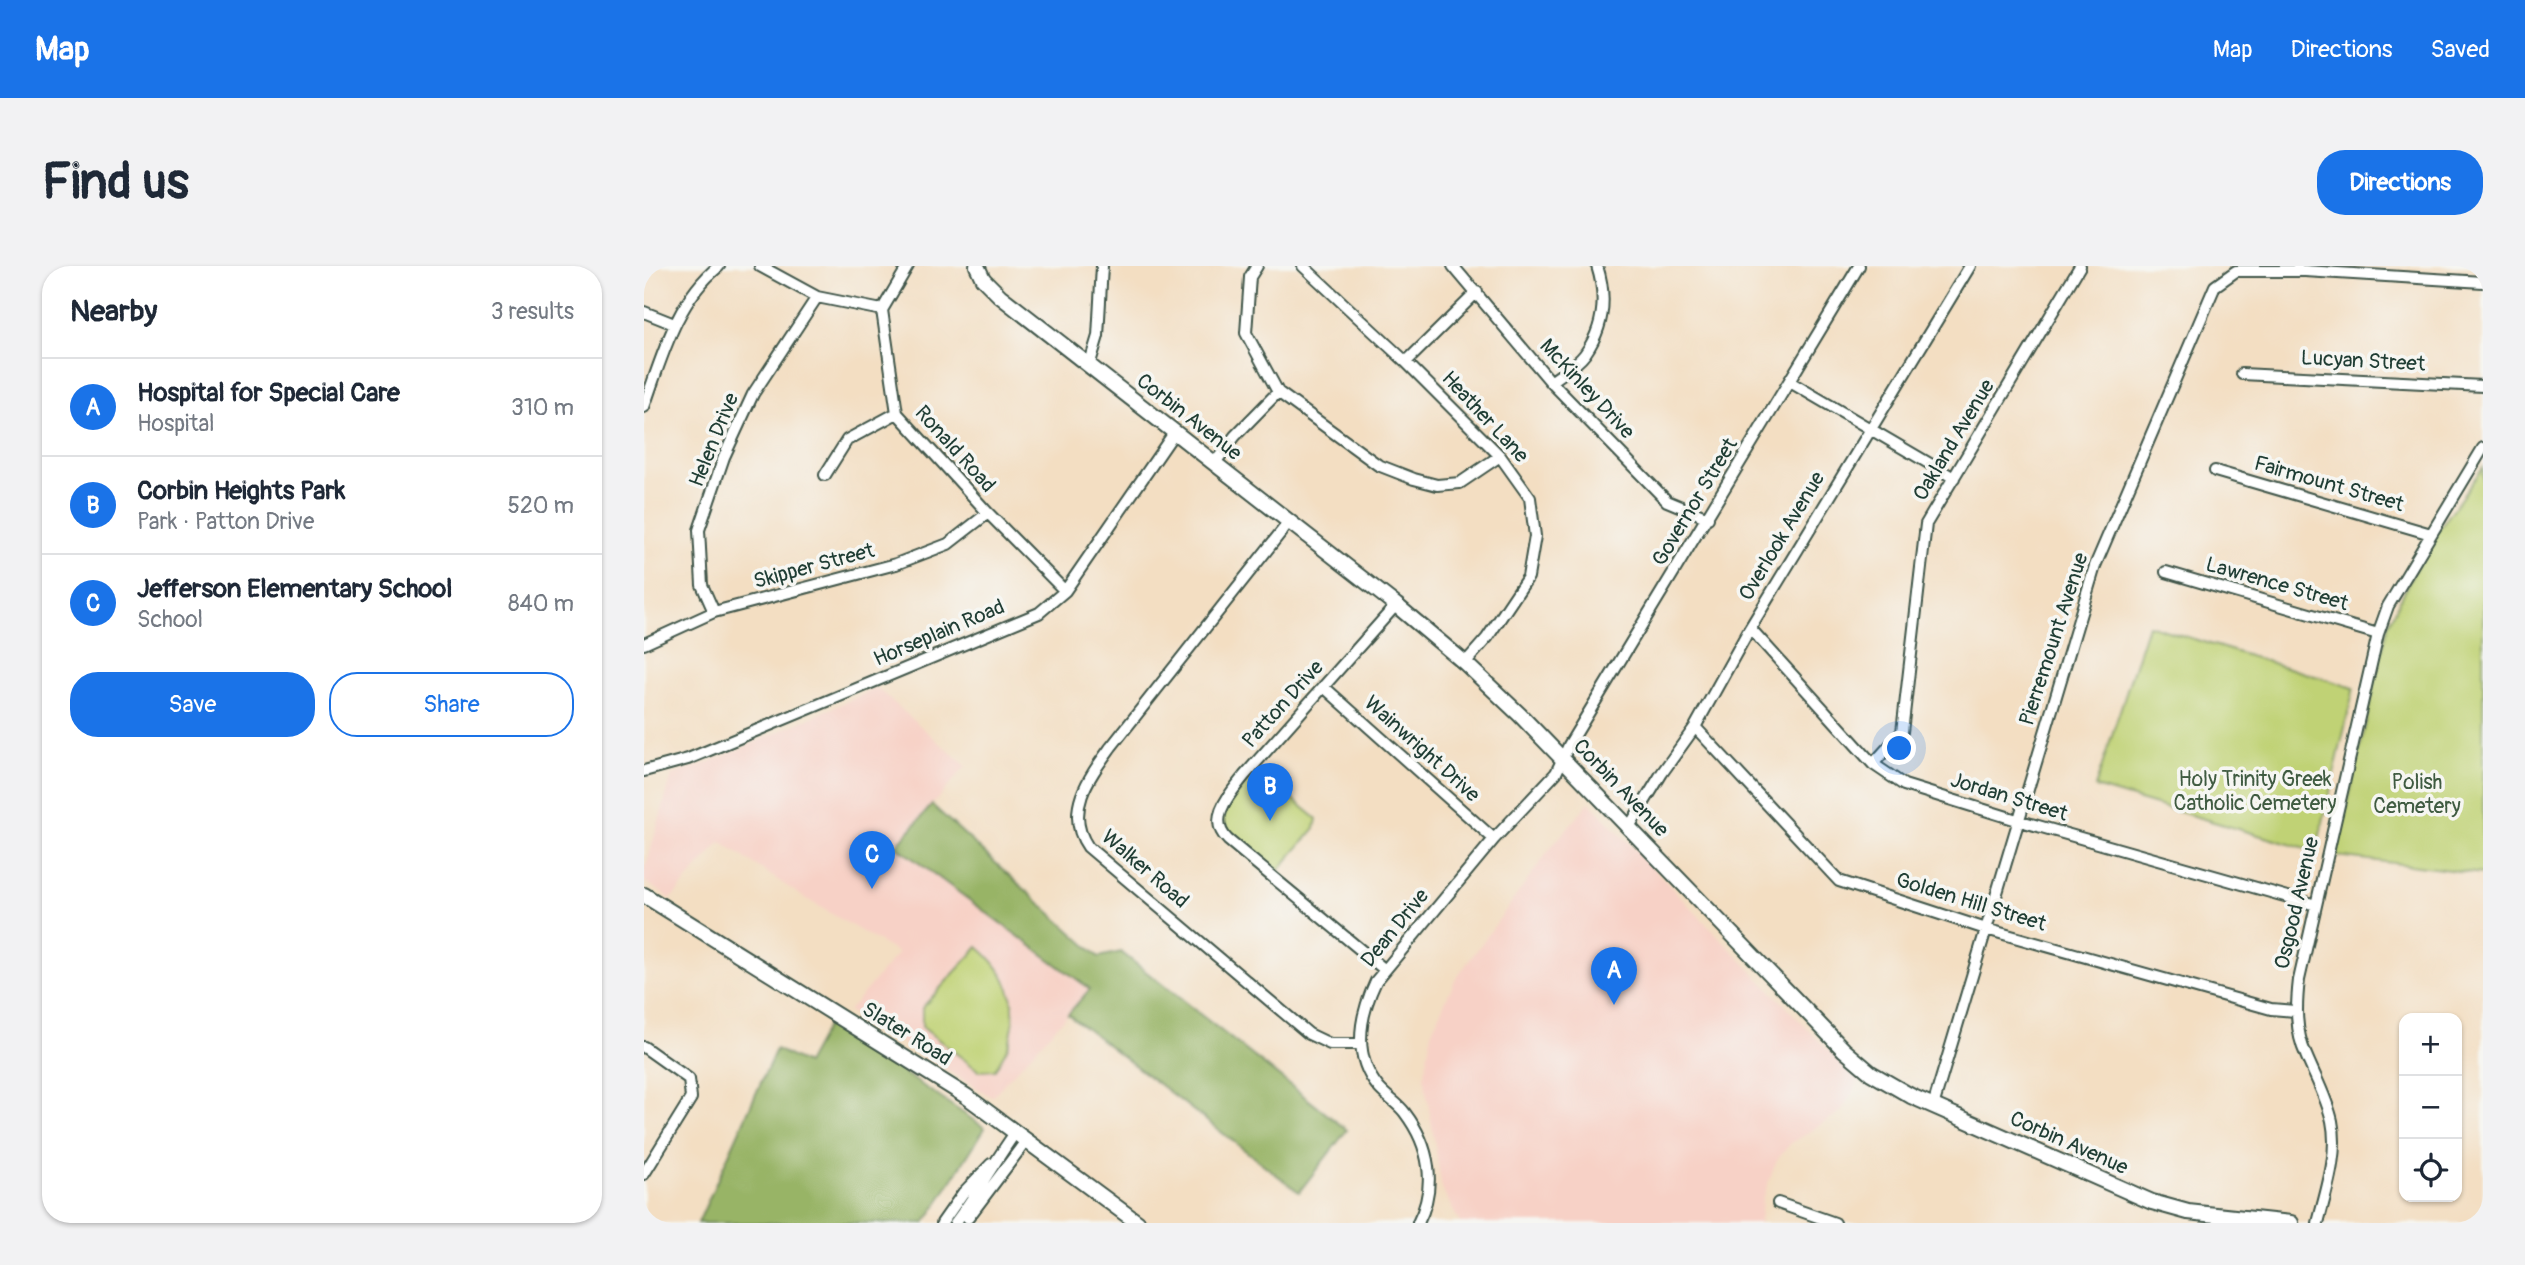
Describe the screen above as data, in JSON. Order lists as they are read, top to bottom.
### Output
{
  "streets": {
    "main road": ["Corbin Avenue", "Slater Road"],
    "street": [
      "Lucyan Street",
      "McKinley Drive",
      "Heather Lane",
      "Helen Drive",
      "Oakland Avenue",
      "Ronald Road",
      "Fairmount Street",
      "Governor Street",
      "Overlook Avenue",
      "Skipper Street",
      "Lawrence Street",
      "Horseplain Road",
      "Pierremount Avenue",
      "Patton Drive",
      "Wainwright Drive",
      "Jordan Street",
      "Walker Road",
      "Golden Hill Street",
      "Osgood Avenue",
      "Dean Drive"
    ]
  },
  "crossings": [
    ["McKinley Drive", "Governor Street"],
    ["Corbin Avenue", "Heather Lane"],
    ["Corbin Avenue", "Governor Street"],
    ["Corbin Avenue", "Overlook Avenue"],
    ["Corbin Avenue", "Horseplain Road"],
    ["Corbin Avenue", "Pierremount Avenue"],
    ["Corbin Avenue", "Patton Drive"],
    ["Corbin Avenue", "Walker Road"],
    ["Corbin Avenue", "Dean Drive"],
    ["Helen Drive", "Skipper Street"],
    ["Oakland Avenue", "Jordan Street"],
    ["Ronald Road", "Skipper Street"],
    ["Ronald Road", "Horseplain Road"],
    ["Fairmount Street", "Osgood Avenue"],
    ["Governor Street", "Dean Drive"],
    ["Overlook Avenue", "Jordan Street"],
    ["Overlook Avenue", "Golden Hill Street"],
    ["Lawrence Street", "Osgood Avenue"],
    ["Pierremount Avenue", "Jordan Street"],
    ["Pierremount Avenue", "Golden Hill Street"],
    ["Patton Drive", "Wainwright Drive"],
    ["Patton Drive", "Dean Drive"],
    ["Wainwright Drive", "Dean Drive"],
    ["Jordan Street", "Osgood Avenue"],
    ["Walker Road", "Dean Drive"],
    ["Golden Hill Street", "Osgood Avenue"]
  ],
  "parks": ["Holy Trinity Greek Catholic Cemetery", "Polish Cemetery"],
  "page": {
    "header": "Map",
    "nav": ["Map", "Directions", "Saved"],
    "buttons": [
      "Directions",
      ["Save", "Share"]
    ],
    "title": "Find us",
    "heading": ["Nearby", "3 results"],
    "list": [
      {
        "mark": "A",
        "name": "Hospital for Special Care",
        "note": "Hospital",
        "value": "310 m"
      },
      {
        "mark": "B",
        "name": "Corbin Heights Park",
        "note": "Park · Patton Drive",
        "value": "520 m"
      },
      {
        "mark": "C",
        "name": "Jefferson Elementary School",
        "note": "School",
        "value": "840 m"
      }
    ],
    "pins": ["B", "C", "A"],
    "map_buttons": ["+", "−"]
  }
}
